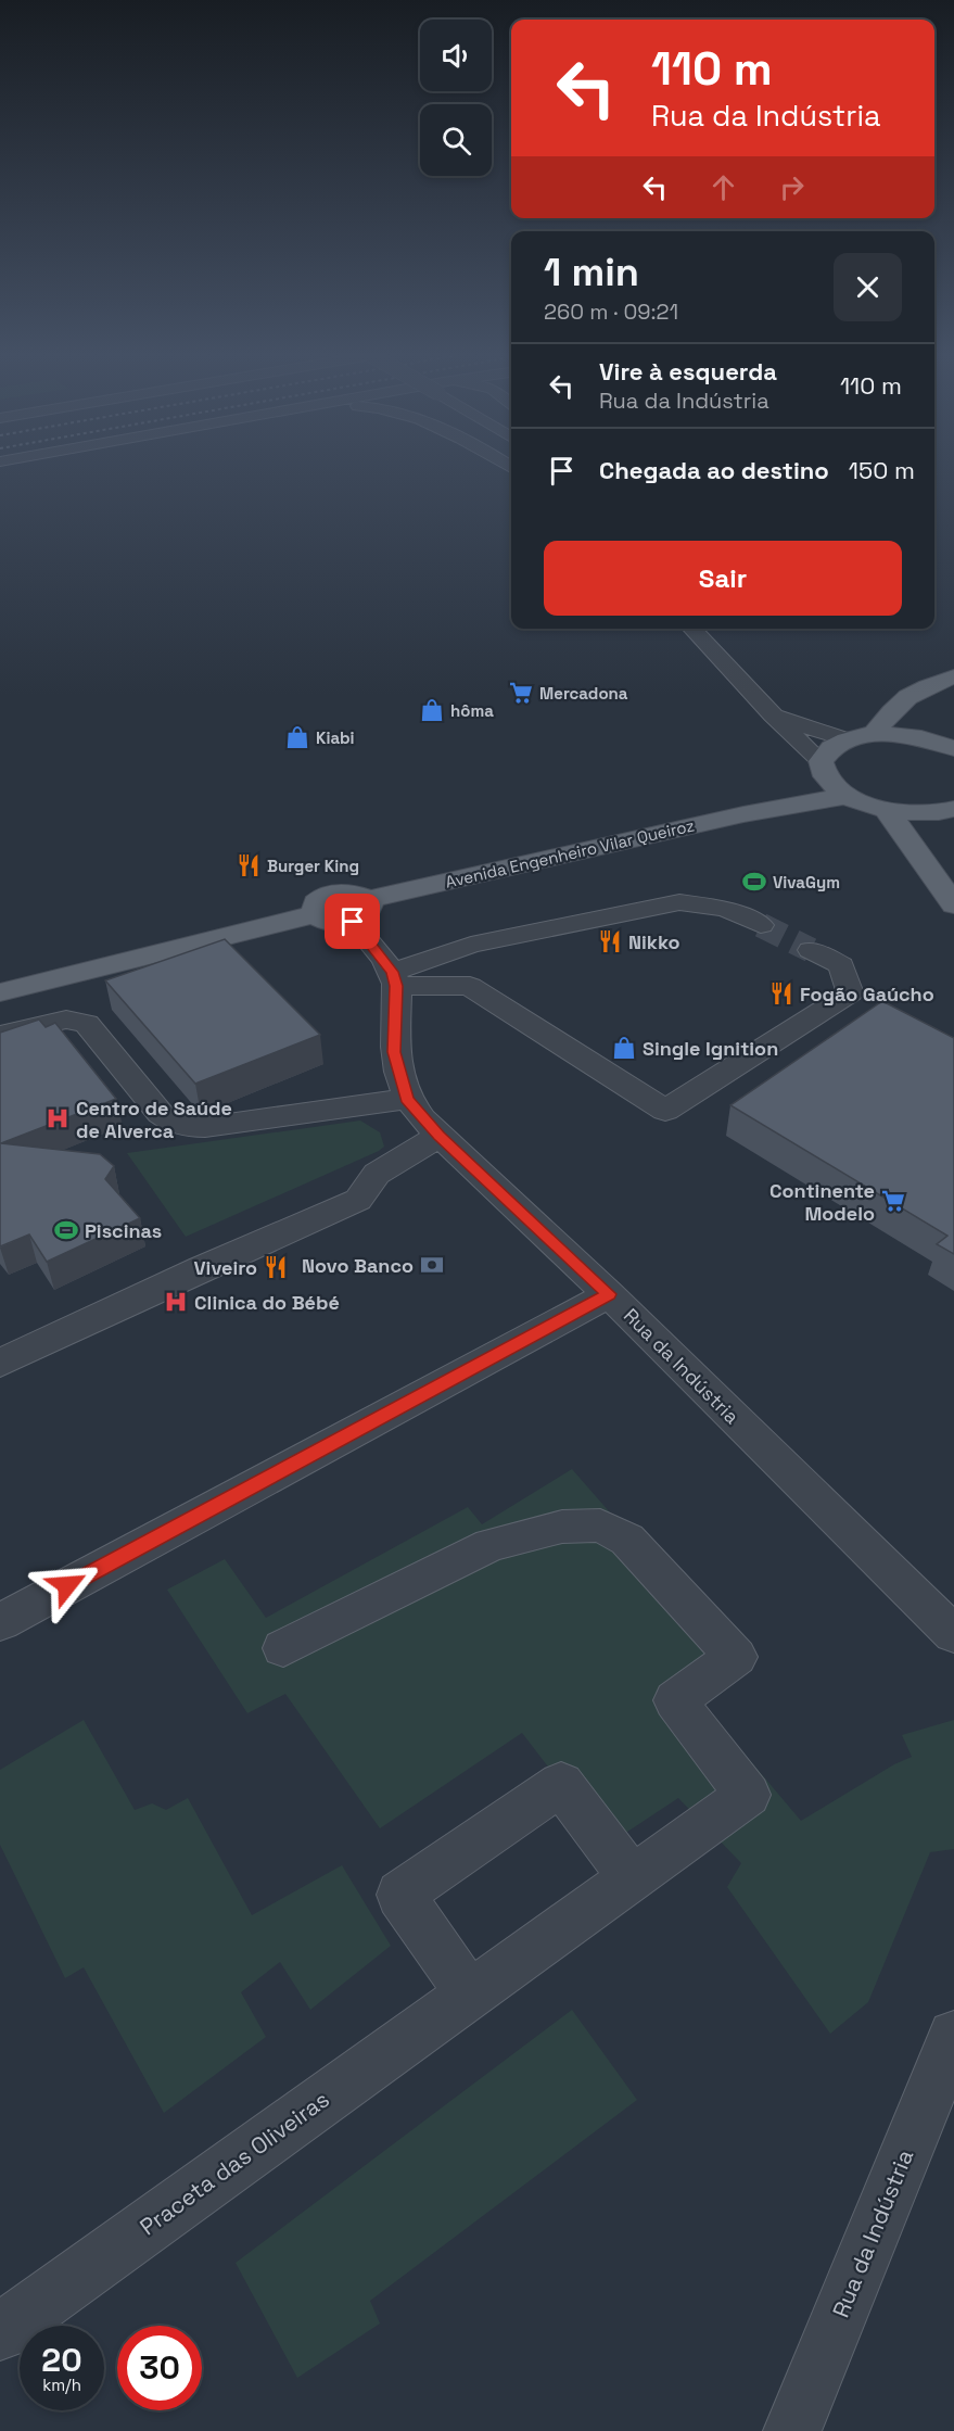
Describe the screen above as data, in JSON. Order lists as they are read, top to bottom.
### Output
{
  "streets": {
    "main road": ["Avenida Engenheiro Vilar Queiroz"],
    "street": ["Rua da Indústria", "Praceta das Oliveiras"]
  },
  "places": {
    "supermarket": ["Mercadona", "Continente Modelo"],
    "shop": ["hôma", "Kiabi", "Single Ignition"],
    "restaurant": [
      "Burger King",
      "Nikko",
      "Fogão Gaúcho",
      "Viveiro"
    ],
    "sports": ["VivaGym", "Piscinas"],
    "hospital": ["Centro de Saúde de Alverca", "Clinica do Bébé"],
    "bank": ["Novo Banco"]
  },
  "page": {
    "turn": ["110 m", "Rua da Indústria"],
    "heading": ["1 min", "260 m · 09:21"],
    "list": [
      {
        "name": "Vire à esquerda",
        "note": "Rua da Indústria",
        "value": "110 m"
      },
      {
        "name": "Chegada ao destino",
        "value": "150 m"
      }
    ],
    "buttons": "Sair",
    "speed": "20 km/h",
    "limit": "30"
  }
}
